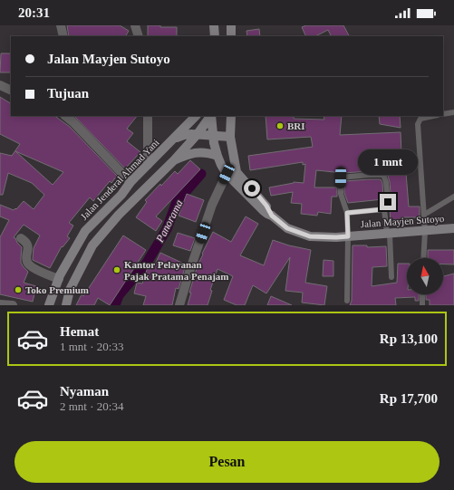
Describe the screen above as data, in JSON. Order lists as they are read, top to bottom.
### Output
{
  "streets": {
    "main road": ["Jalan Jenderal Ahmad Yani", "Jalan Mayjen Sutoyo"]
  },
  "water": ["Panorama"],
  "places": ["BRI", "Kantor Pelayanan Pajak Pratama Penajam", "Toko Premium"],
  "north": "top",
  "page": {
    "status": "20:31",
    "banner": ["Jalan Mayjen Sutoyo", "Tujuan"],
    "bubble": "1 mnt",
    "list": [
      {
        "name": "Hemat",
        "note": "1 mnt · 20:33",
        "value": "Rp 13,100"
      },
      {
        "name": "Nyaman",
        "note": "2 mnt · 20:34",
        "value": "Rp 17,700"
      }
    ],
    "buttons": "Pesan"
  }
}
